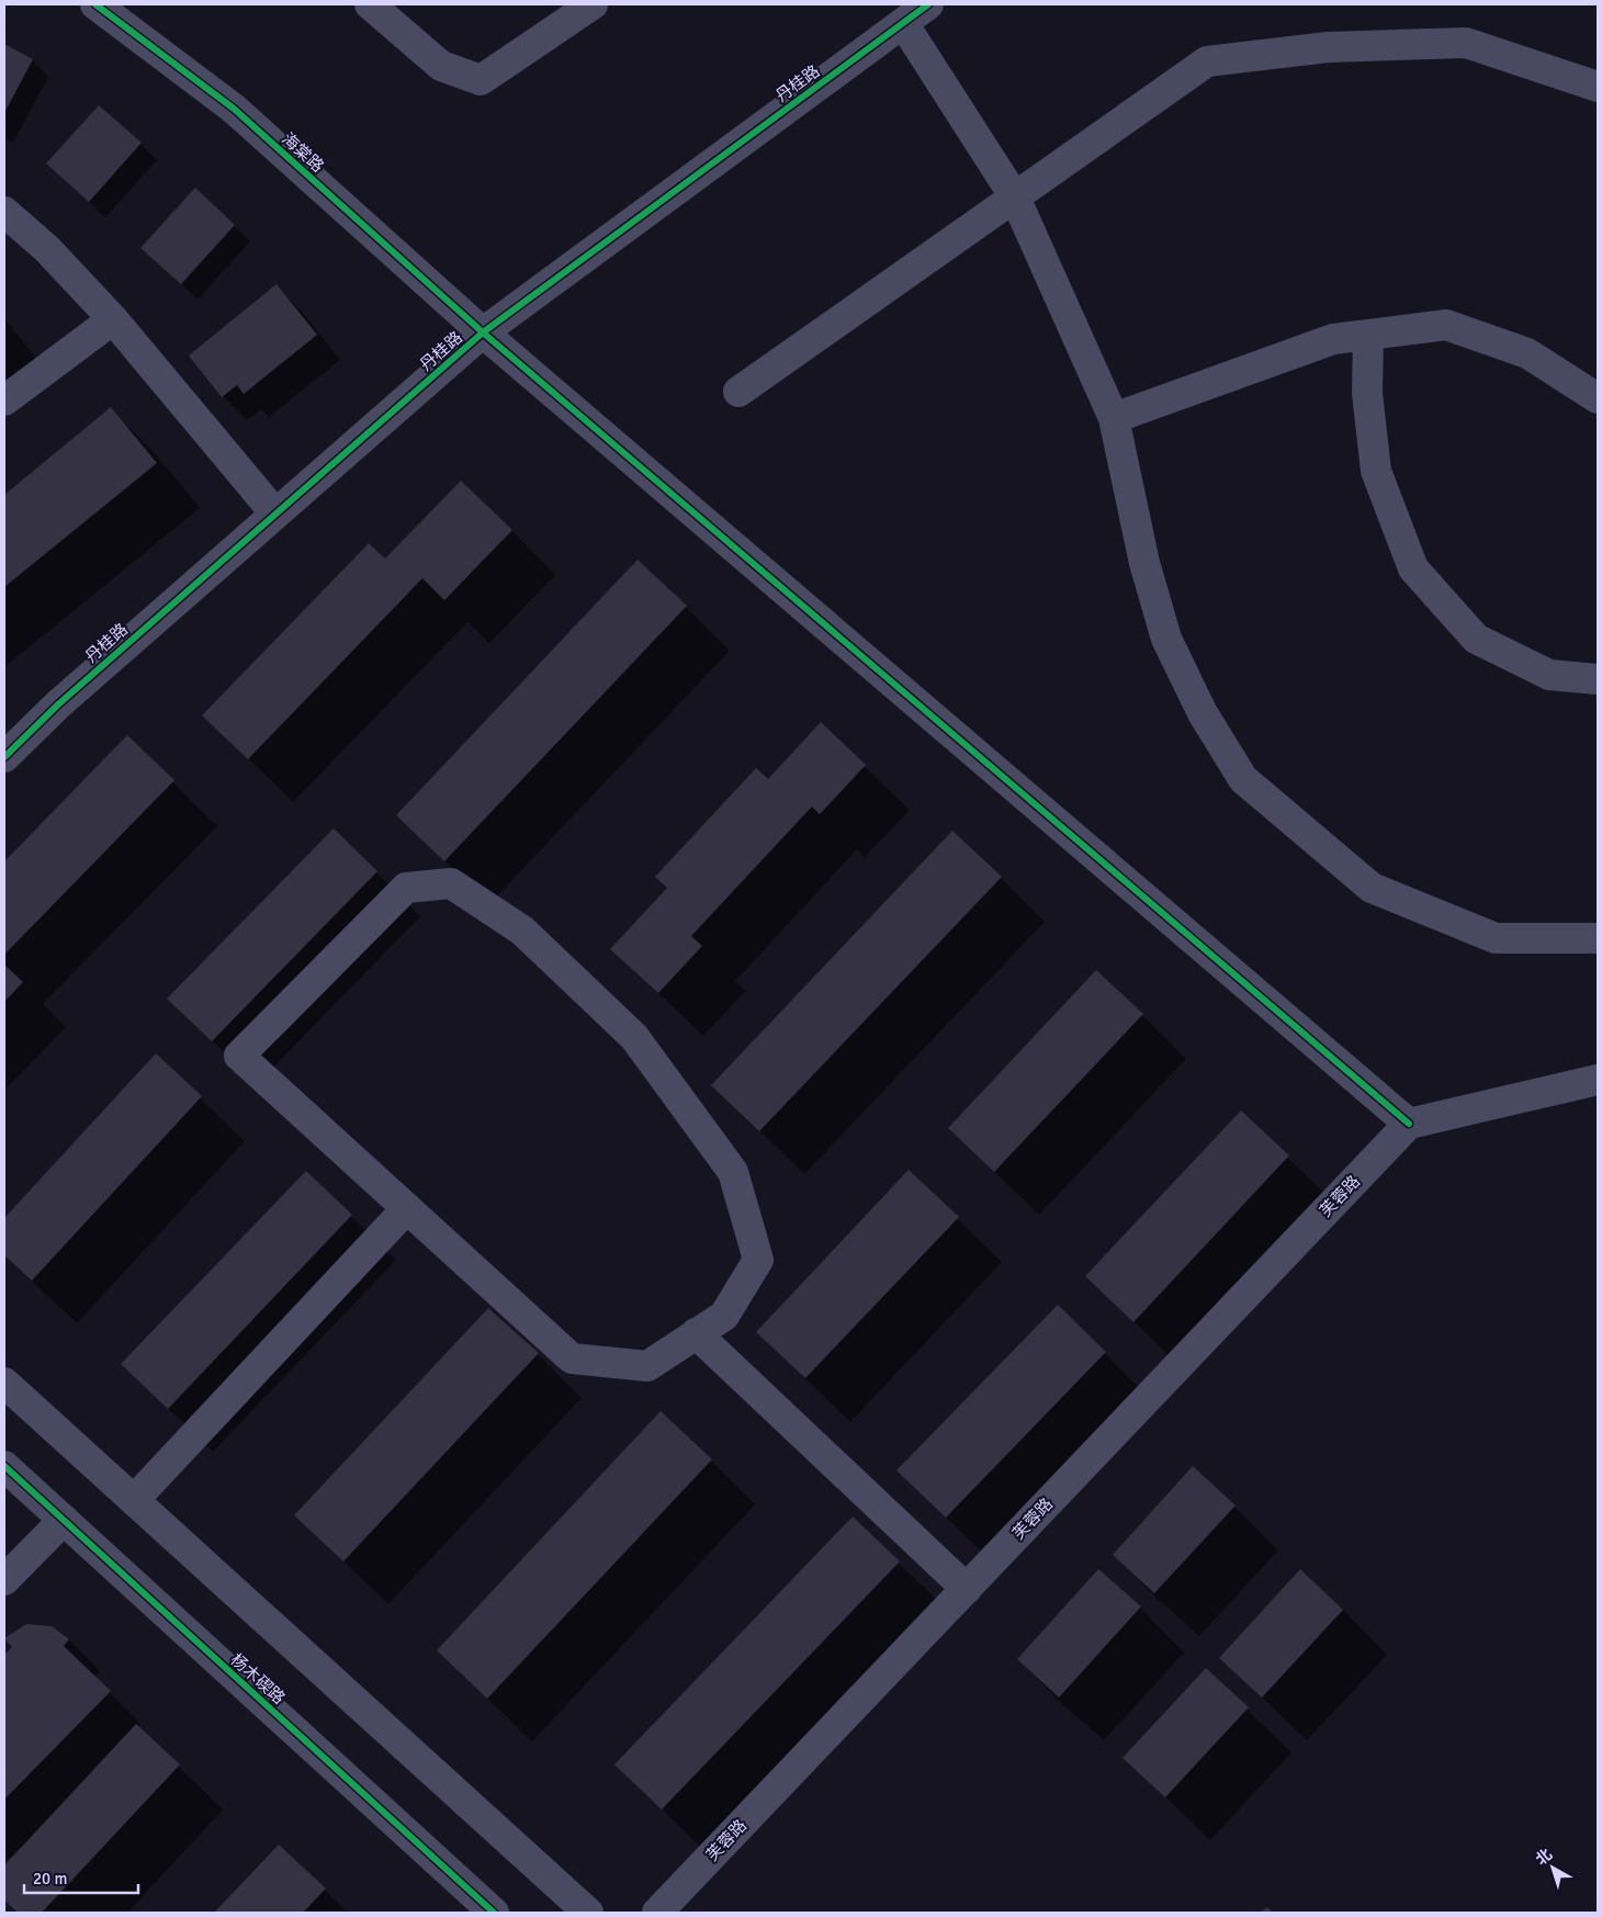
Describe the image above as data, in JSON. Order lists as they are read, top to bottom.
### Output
{
  "streets": {
    "street": [
      "丹桂路",
      "海棠路",
      "芙蓉路",
      "杨木碶路"
    ]
  },
  "crossings": [
    ["丹桂路", "海棠路"],
    ["海棠路", "芙蓉路"]
  ],
  "scale_bar": "20 m",
  "north": "top left"
}
